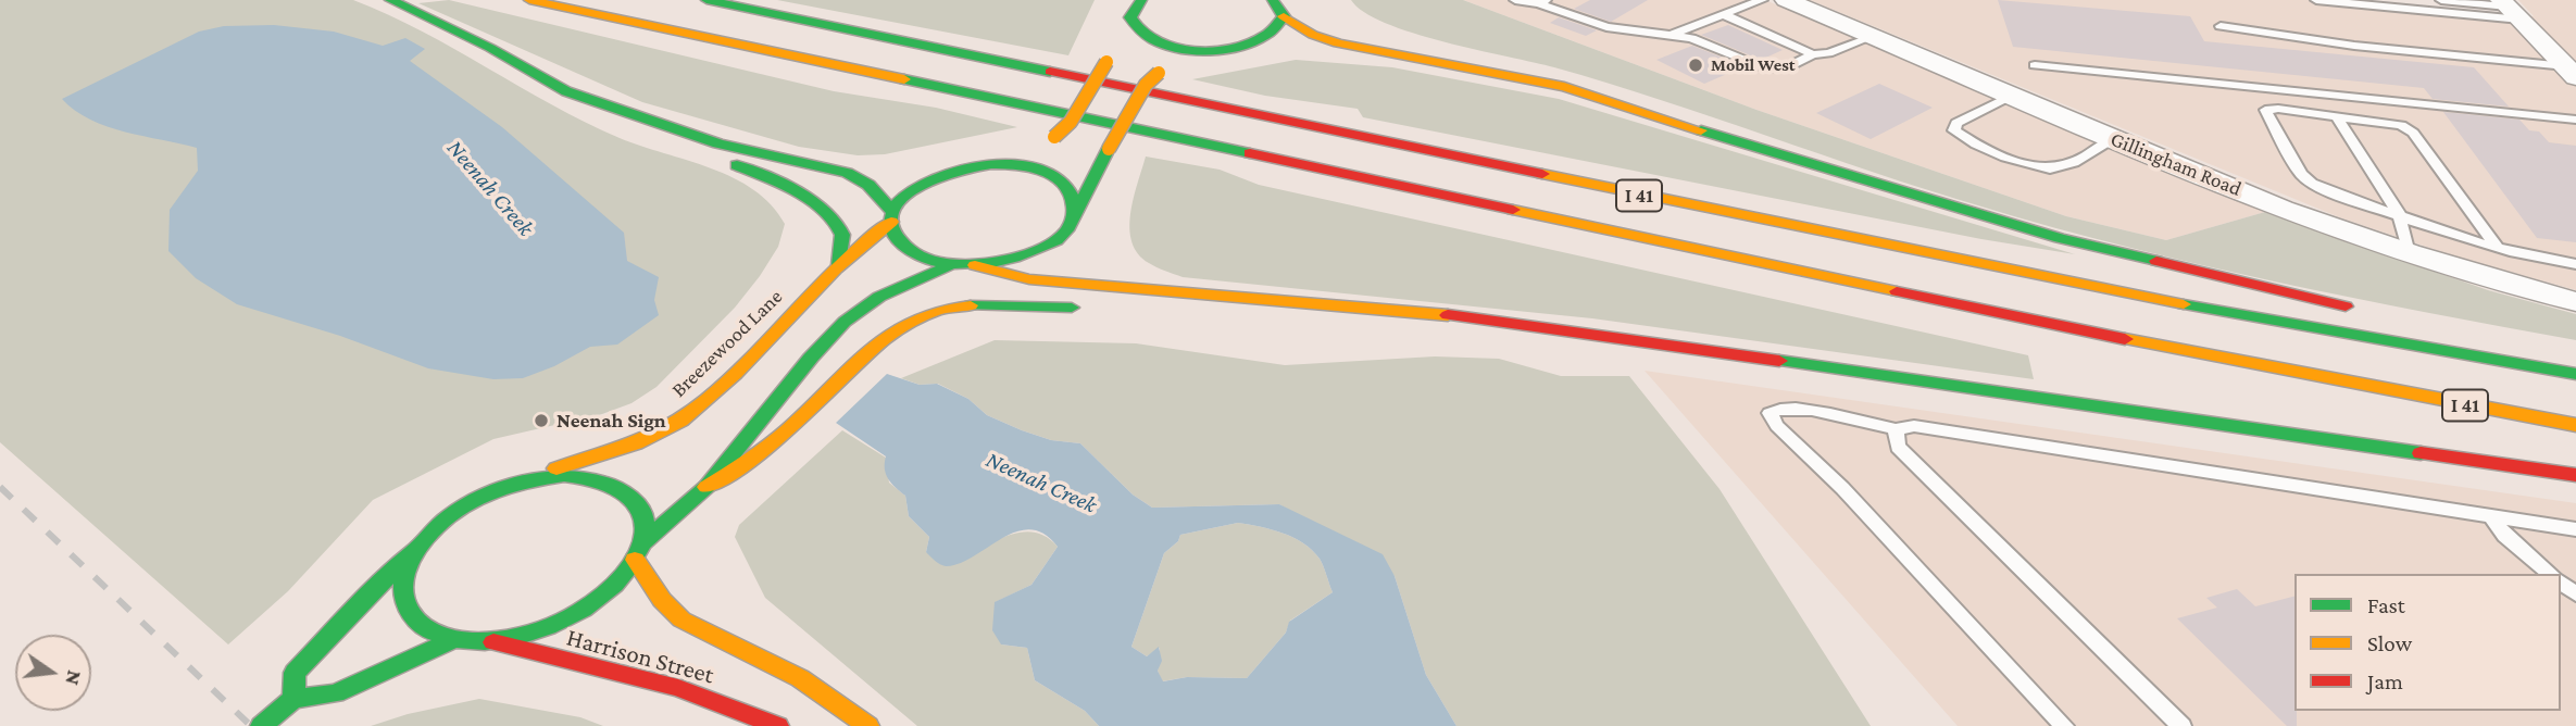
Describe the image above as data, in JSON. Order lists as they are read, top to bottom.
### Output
{
  "streets": {
    "main road": ["I 41", "Breezewood Lane", "Harrison Street"],
    "street": ["Gillingham Road"]
  },
  "crossings": [
    ["Breezewood Lane", "Harrison Street"]
  ],
  "water": ["Neenah Creek"],
  "places": ["Mobil West", "Neenah Sign"],
  "legend": ["Fast", "Slow", "Jam"],
  "north": "right"
}
